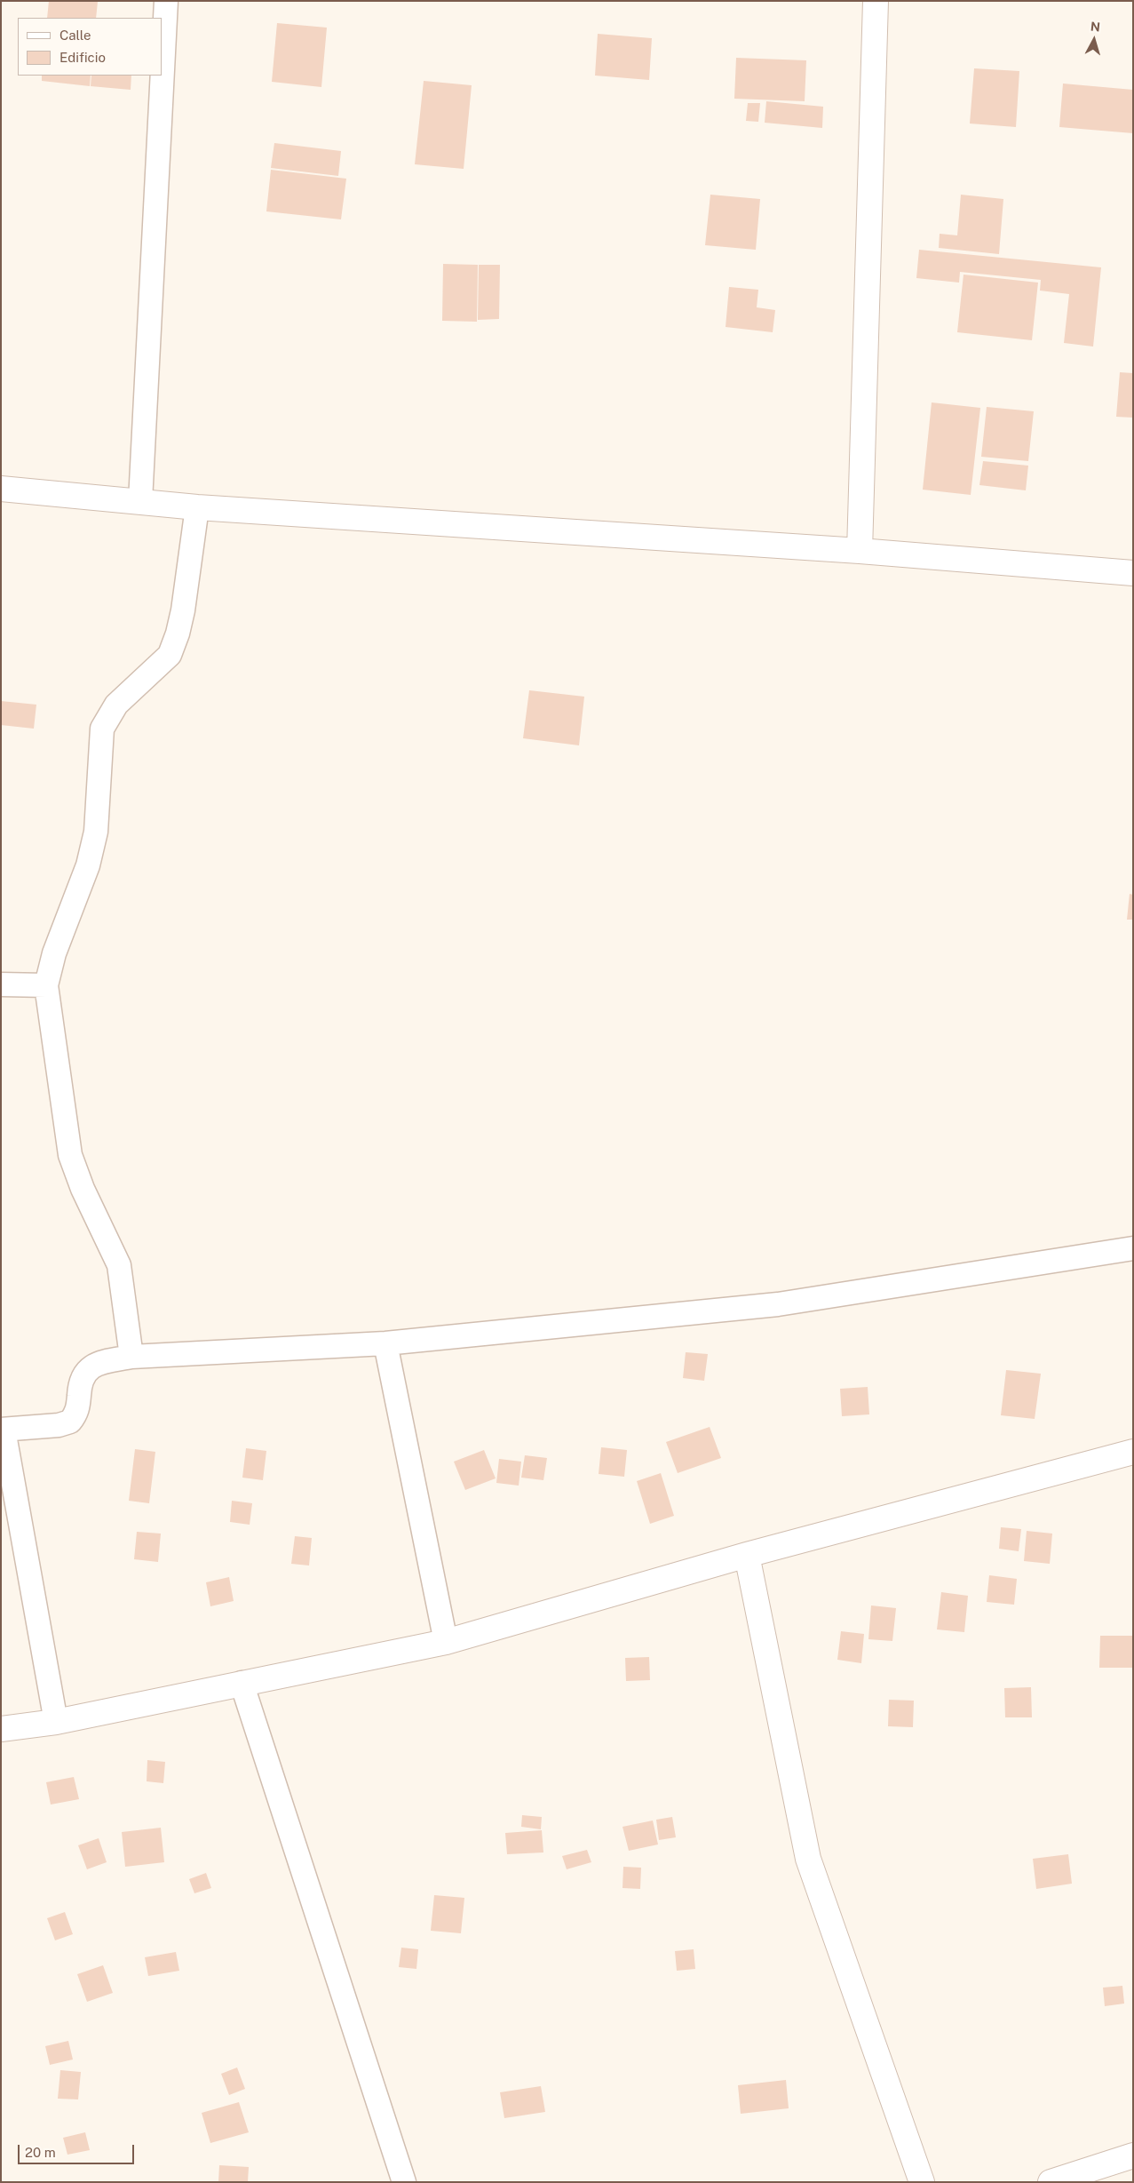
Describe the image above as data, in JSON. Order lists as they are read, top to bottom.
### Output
{
  "legend": ["Calle", "Edificio"],
  "scale_bar": "20 m",
  "north": "top"
}
